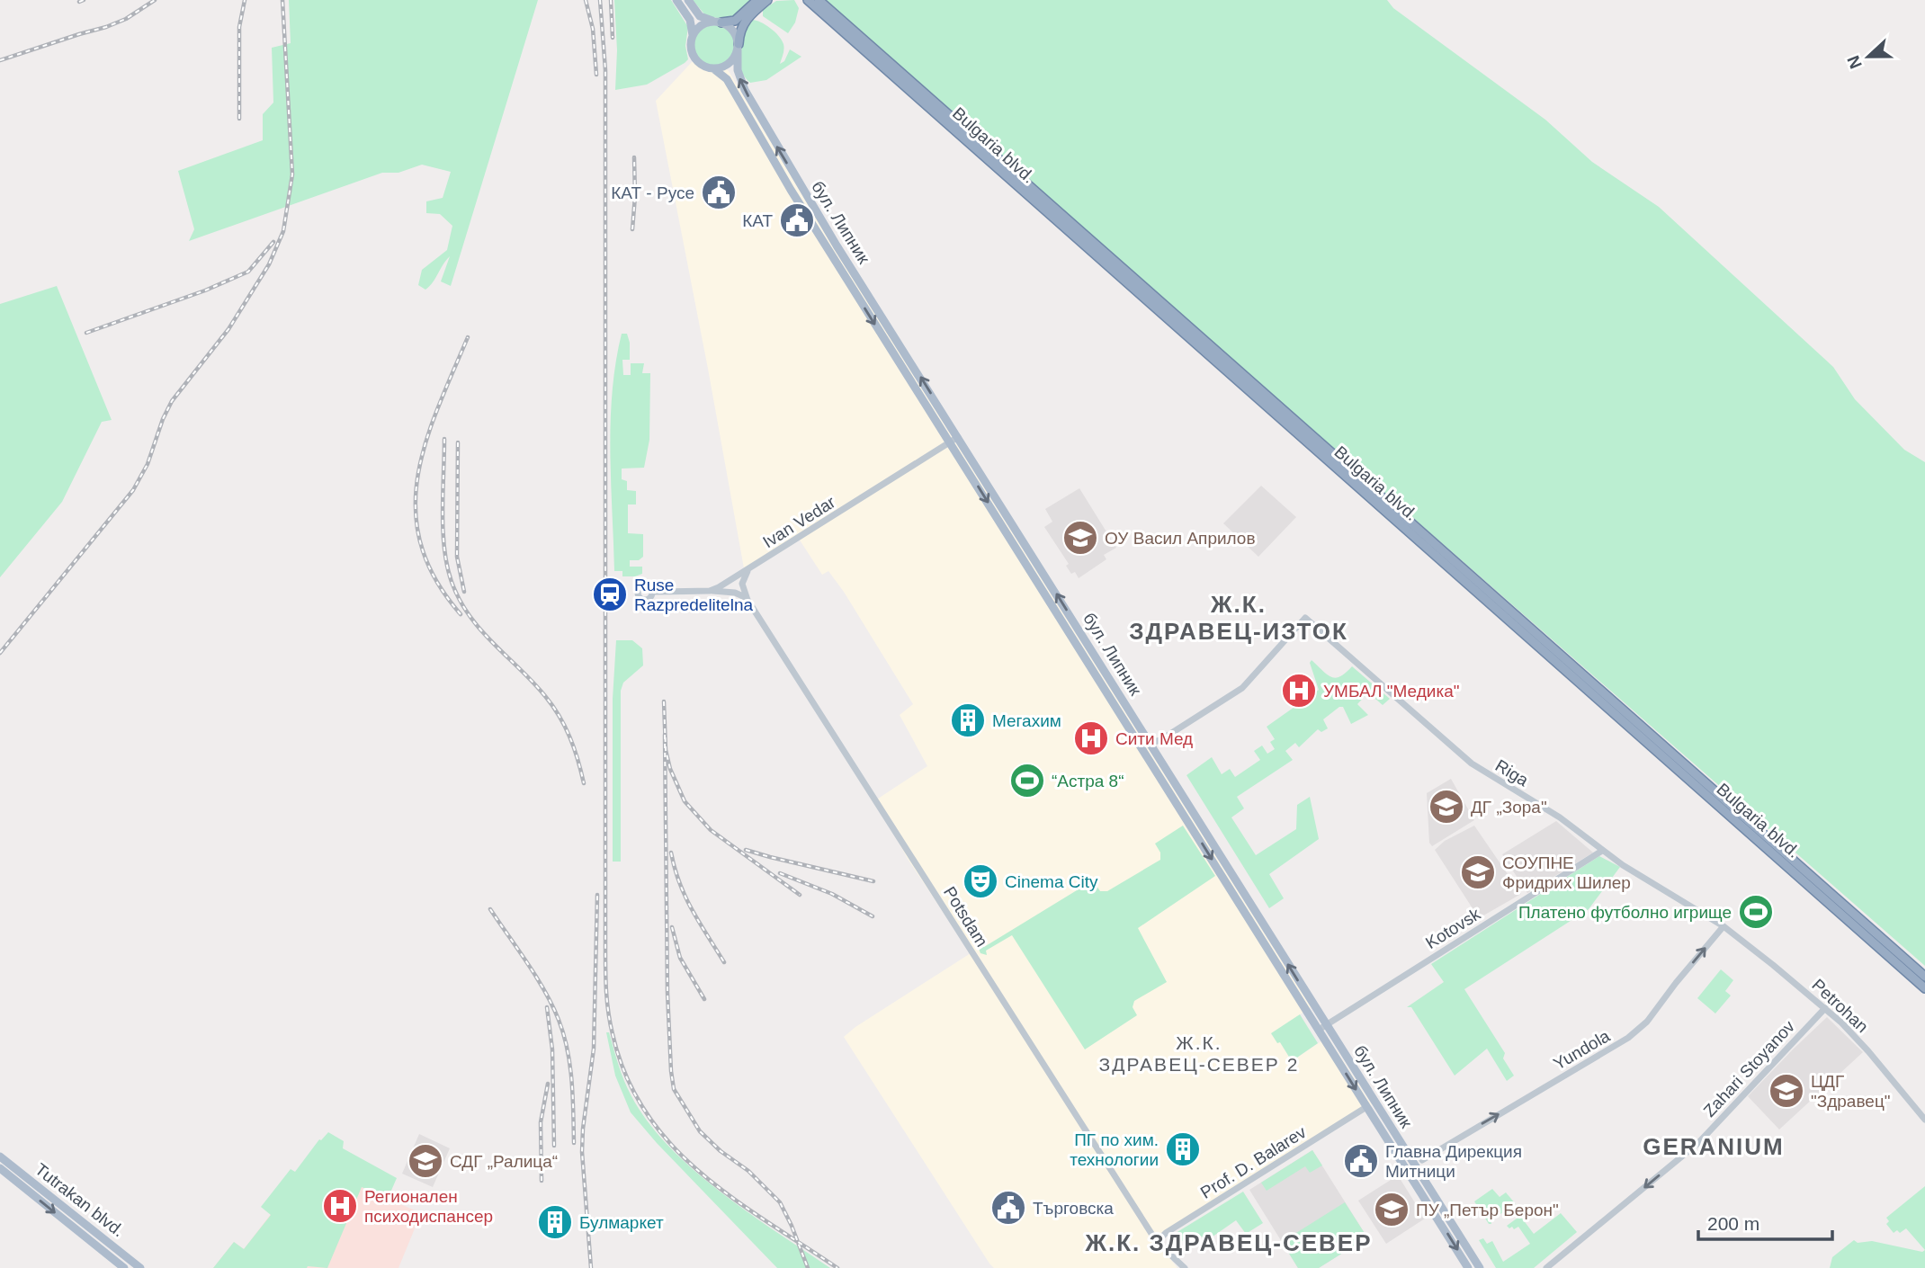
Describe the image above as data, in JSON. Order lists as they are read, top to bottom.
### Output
{
  "streets": {
    "highway": ["Bulgaria blvd."],
    "main road": ["бул. Липник", "Tutrakan blvd."],
    "street": [
      "Ivan Vedar",
      "Riga",
      "Potsdam",
      "Kotovsk",
      "Petrohan",
      "Yundola",
      "Zahari Stoyanov",
      "Prof. D. Balarev"
    ]
  },
  "crossings": [
    ["бул. Липник", "Ivan Vedar"],
    ["бул. Липник", "Riga"],
    ["бул. Липник", "Kotovsk"],
    ["бул. Липник", "Prof. D. Balarev"],
    ["Riga", "Kotovsk"],
    ["Riga", "Petrohan"],
    ["Riga", "Yundola"],
    ["Potsdam", "Prof. D. Balarev"],
    ["Petrohan", "Yundola"],
    ["Petrohan", "Zahari Stoyanov"]
  ],
  "one_way": ["Yundola", "Zahari Stoyanov"],
  "districts": [
    "Ж.К. ЗДРАВЕЦ-ИЗТОК",
    "Ж.К. ЗДРАВЕЦ-СЕВЕР 2",
    "GERANIUM",
    "Ж.К. ЗДРАВЕЦ-СЕВЕР"
  ],
  "places": {
    "public building": [
      "КАТ - Русе",
      "КАТ",
      "Главна Дирекция Митници",
      "Търговска"
    ],
    "school or university": [
      "ОУ Васил Априлов",
      "ДГ „Зора\"",
      "СОУПНЕ Фридрих Шилер",
      "ЦДГ \"Здравец\"",
      "СДГ „Ралица“",
      "ПУ „Петър Берон\""
    ],
    "station": ["Ruse Razpredelitelna"],
    "hospital": ["УМБАЛ \"Медика\"", "Сити Мед", "Регионален психодиспансер"],
    "building": ["Мегахим", "ПГ по хим. технологии", "Булмаркет"],
    "sports": ["“Астра 8“", "Платено футболно игрище"],
    "theatre": ["Cinema City"]
  },
  "scale_bar": "200 m",
  "north": "left"
}
